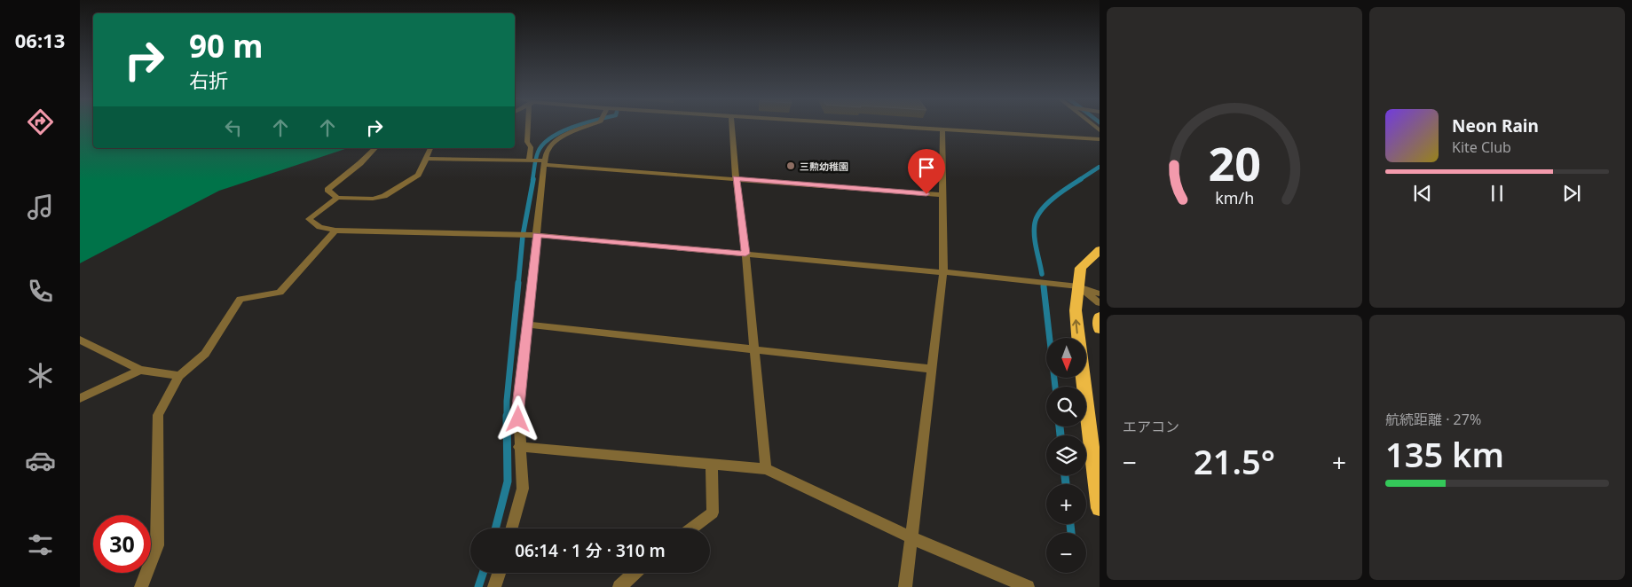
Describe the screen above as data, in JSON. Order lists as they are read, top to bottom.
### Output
{
  "places": ["三勲幼稚園"],
  "north": "bottom",
  "page": {
    "tabs": "06:13",
    "turn": ["90 m", "右折"],
    "song": ["Neon Rain", "Kite Club"],
    "tile": [
      "エアコン",
      ["航続距離 · 27%", "135 km"]
    ],
    "map_buttons": ["+", "−"],
    "heat": ["−", "21.5°", "+"],
    "limit": "30",
    "trip": "06:14 · 1 分 · 310 m",
    "gauge": ["20", "km/h"]
  }
}
